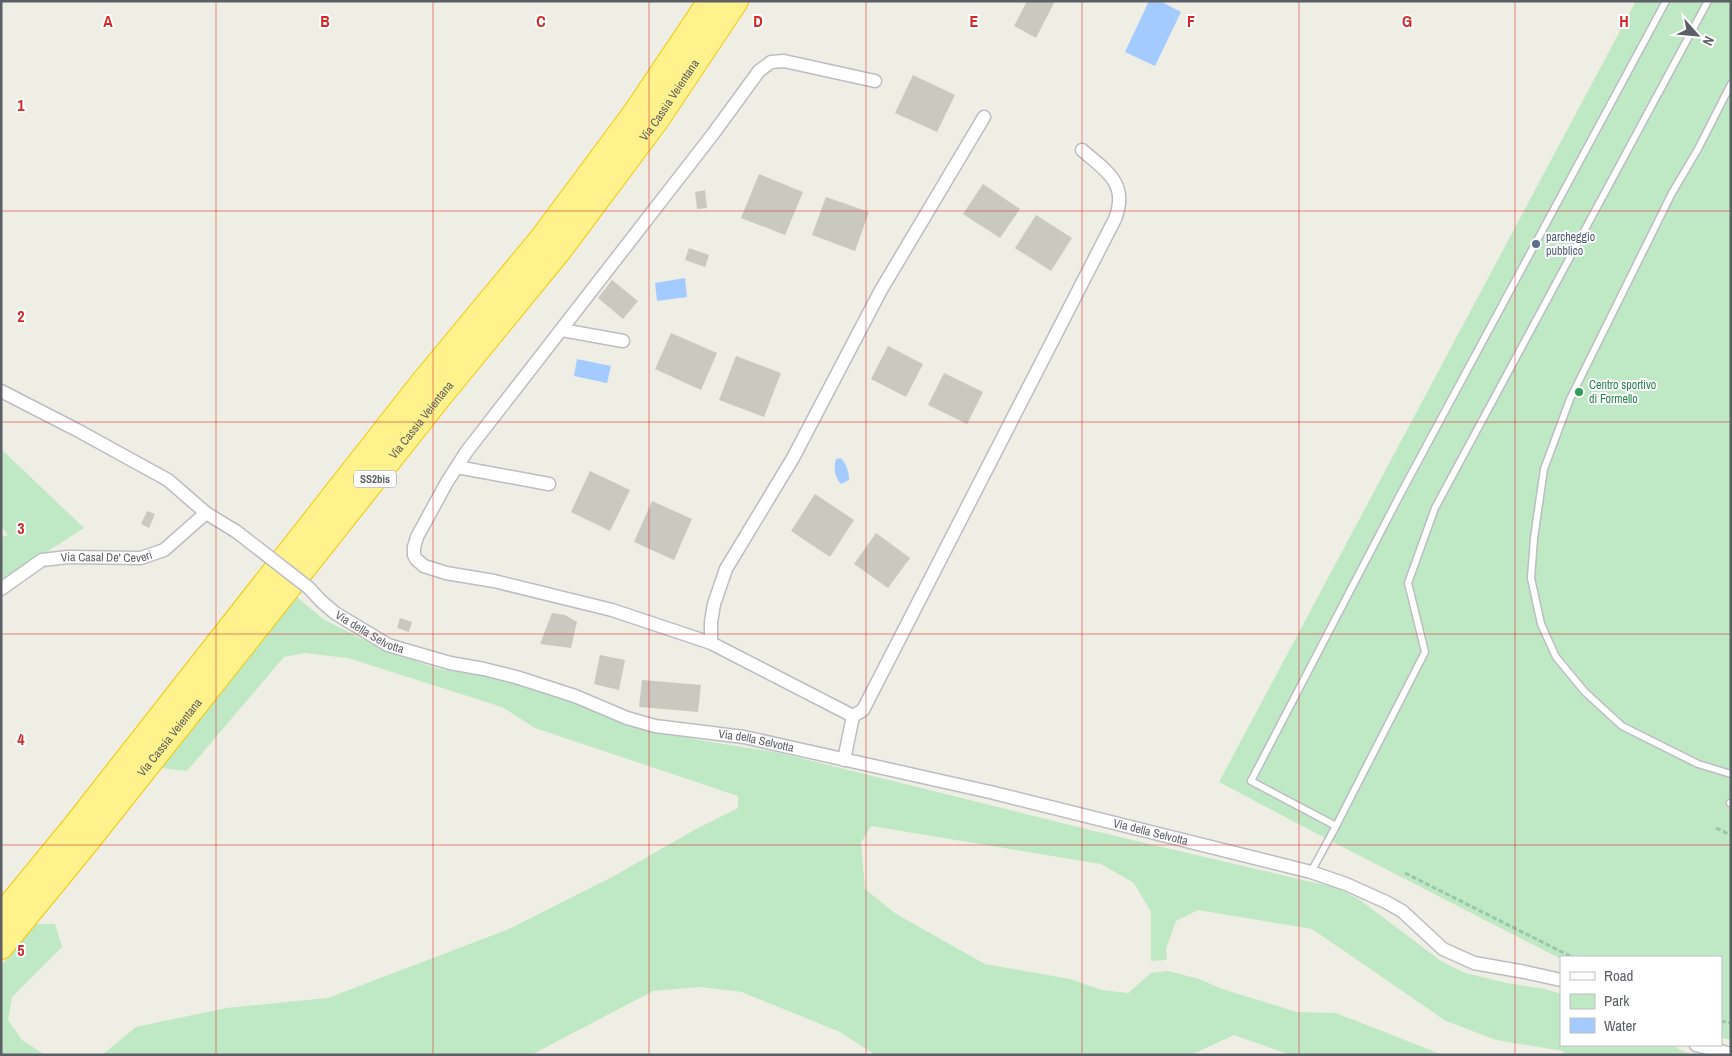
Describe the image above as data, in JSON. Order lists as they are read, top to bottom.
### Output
{
  "streets": {
    "highway": ["Via Cassia Veientana", "SS2bis"],
    "street": ["Via Casal De' Ceveri", "Via della Selvotta"]
  },
  "crossings": [
    ["Via Casal De' Ceveri", "Via della Selvotta"]
  ],
  "places": ["parcheggio pubblico", "Centro sportivo di Formello"],
  "legend": ["Road", "Park", "Water"],
  "north": "bottom right",
  "grid": {
    "columns": [
      "A",
      "B",
      "C",
      "D",
      "E",
      "F",
      "G",
      "H"
    ],
    "rows": [
      "1",
      "2",
      "3",
      "4",
      "5"
    ]
  }
}
